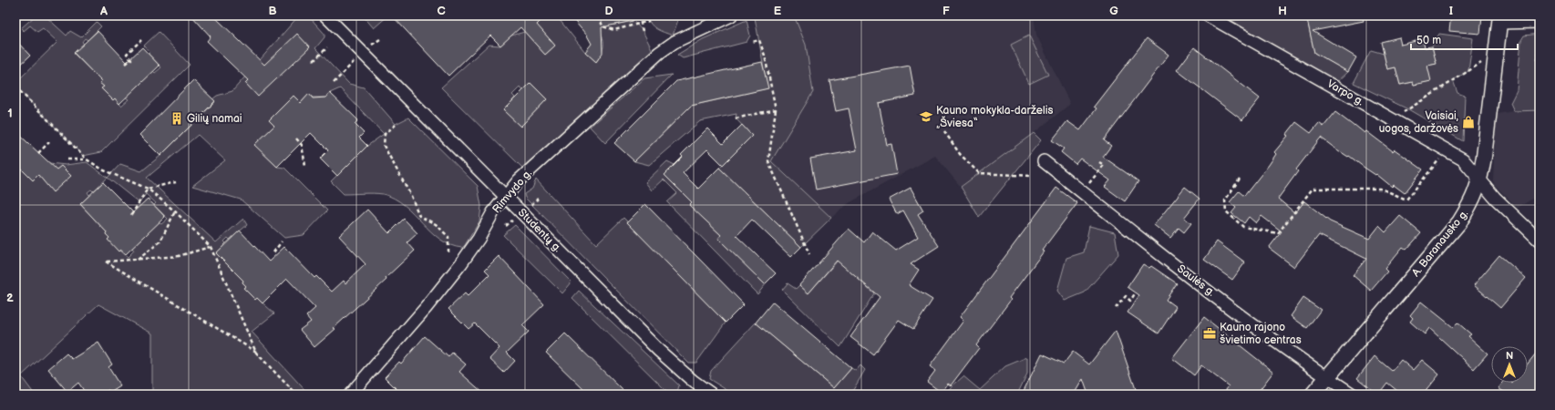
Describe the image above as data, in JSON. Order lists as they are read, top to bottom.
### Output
{
  "streets": {
    "street": [
      "Varpo g.",
      "Rimvydo g.",
      "Studentų g.",
      "A. Baranausko g.",
      "Saulės g."
    ]
  },
  "crossings": [
    ["Varpo g.", "A. Baranausko g."],
    ["Rimvydo g.", "Studentų g."],
    ["A. Baranausko g.", "Saulės g."]
  ],
  "places": {
    "school or university": ["Kauno mokykla-darželis „Šviesa“"],
    "building": ["Gilių namai"],
    "shop": ["Vaisiai, uogos, daržovės"],
    "office": ["Kauno rajono švietimo centras"]
  },
  "scale_bar": "50 m",
  "north": "top",
  "grid": {
    "columns": [
      "A",
      "B",
      "C",
      "D",
      "E",
      "F",
      "G",
      "H",
      "I"
    ],
    "rows": ["1", "2"]
  }
}
